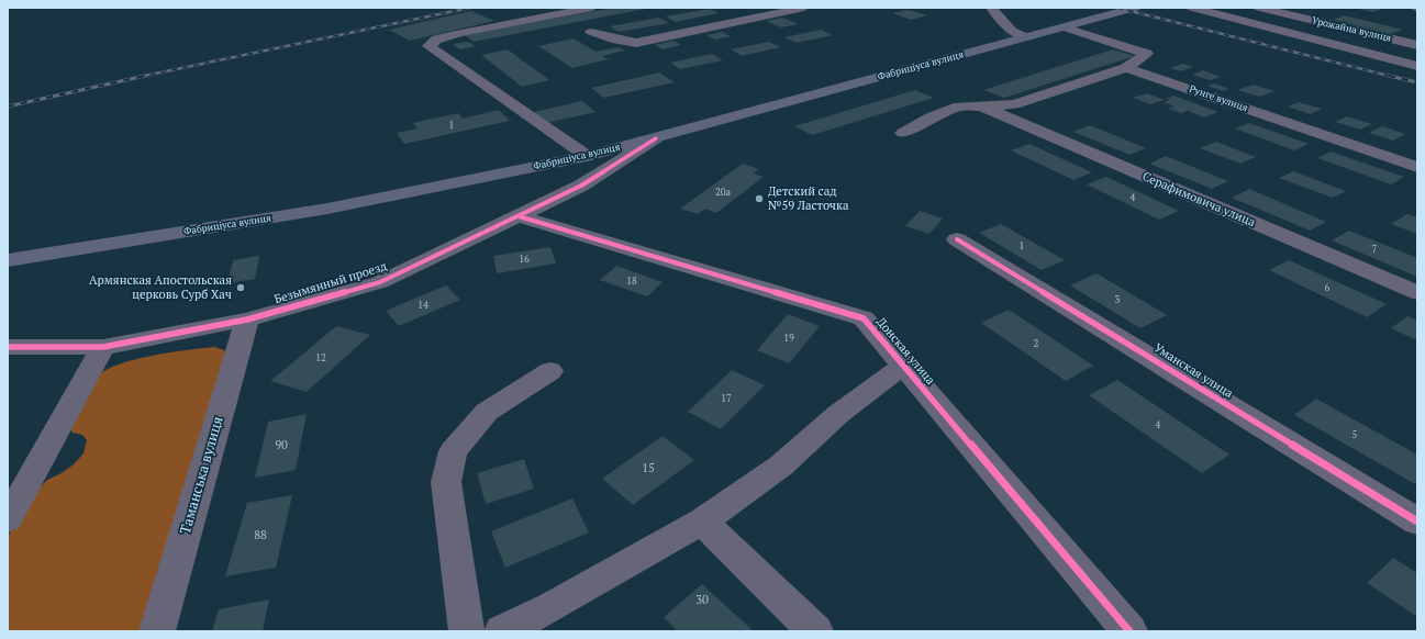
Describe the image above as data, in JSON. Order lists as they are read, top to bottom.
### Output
{
  "streets": {
    "main road": ["Фабриціуса вулиця"],
    "street": [
      "Урожайна вулиця",
      "Рунге вулиця",
      "Серафимовича улица",
      "Безымянный проезд",
      "Донская улица",
      "Уманская улица",
      "Таманська вулиця"
    ]
  },
  "crossings": [
    ["Фабриціуса вулиця", "Безымянный проезд"],
    ["Безымянный проезд", "Донская улица"],
    ["Безымянный проезд", "Таманська вулиця"]
  ],
  "places": ["Детский сад №59 Ласточка", "Армянская Апостольская церковь Сурб Хач"],
  "house_numbers": [
    "1",
    "20а",
    "4",
    "1",
    "7",
    "16",
    "18",
    "6",
    "3",
    "14",
    "19",
    "2",
    "12",
    "17",
    "4",
    "5",
    "90",
    "15",
    "88",
    "30"
  ]
}
